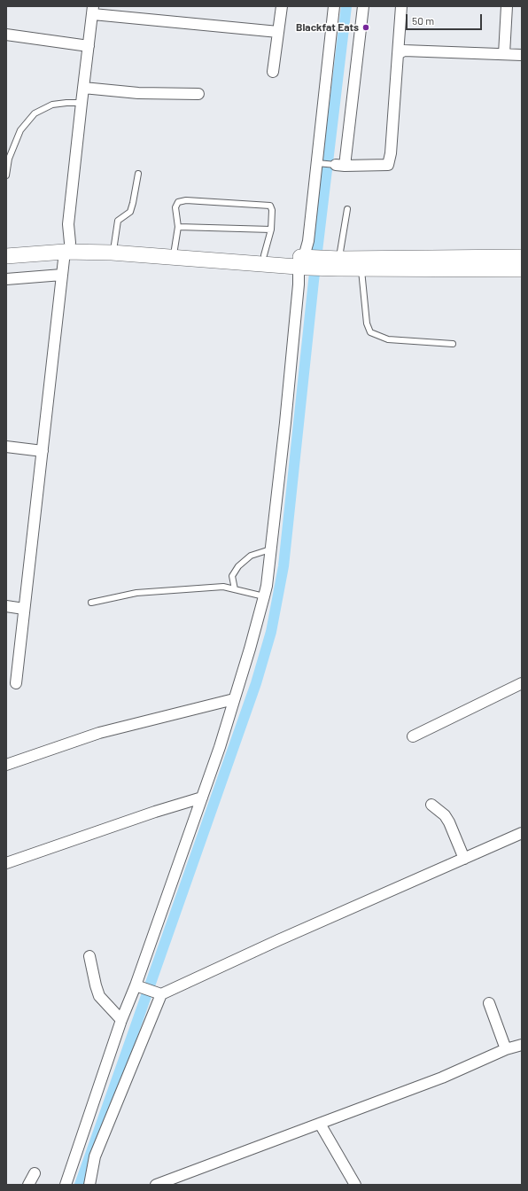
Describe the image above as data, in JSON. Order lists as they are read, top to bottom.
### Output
{
  "places": ["Blackfat Eats"],
  "scale_bar": "50 m"
}
